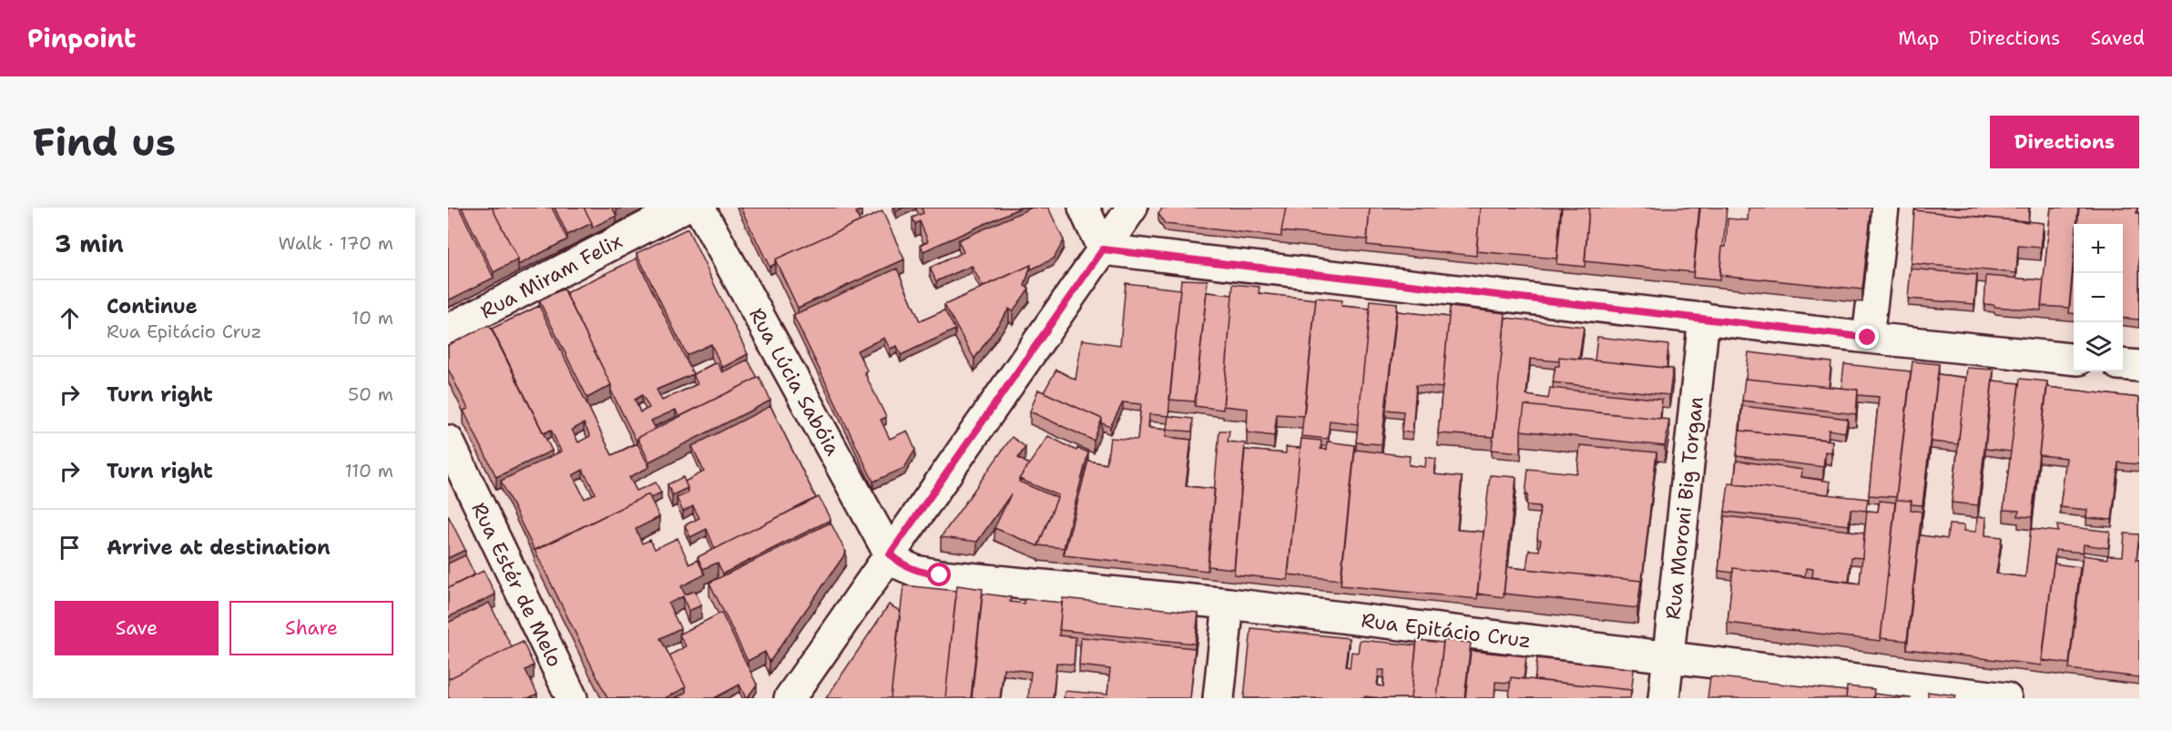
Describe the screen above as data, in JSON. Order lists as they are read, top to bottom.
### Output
{
  "streets": {
    "street": [
      "Rua Miram Felix",
      "Rua Lúcia Sabóia",
      "Rua Moroni Big Torgan",
      "Rua Estér de Melo",
      "Rua Epitácio Cruz"
    ]
  },
  "crossings": [
    ["Rua Lúcia Sabóia", "Rua Epitácio Cruz"],
    ["Rua Moroni Big Torgan", "Rua Epitácio Cruz"]
  ],
  "page": {
    "header": "Pinpoint",
    "nav": ["Map", "Directions", "Saved"],
    "buttons": [
      "Directions",
      ["Save", "Share"]
    ],
    "title": "Find us",
    "heading": ["3 min", "Walk · 170 m"],
    "map_buttons": ["+", "−"],
    "list": [
      ["Continue", "Rua Epitácio Cruz", "10 m"],
      ["Turn right", "50 m"],
      ["Turn right", "110 m"],
      "Arrive at destination"
    ]
  }
}
